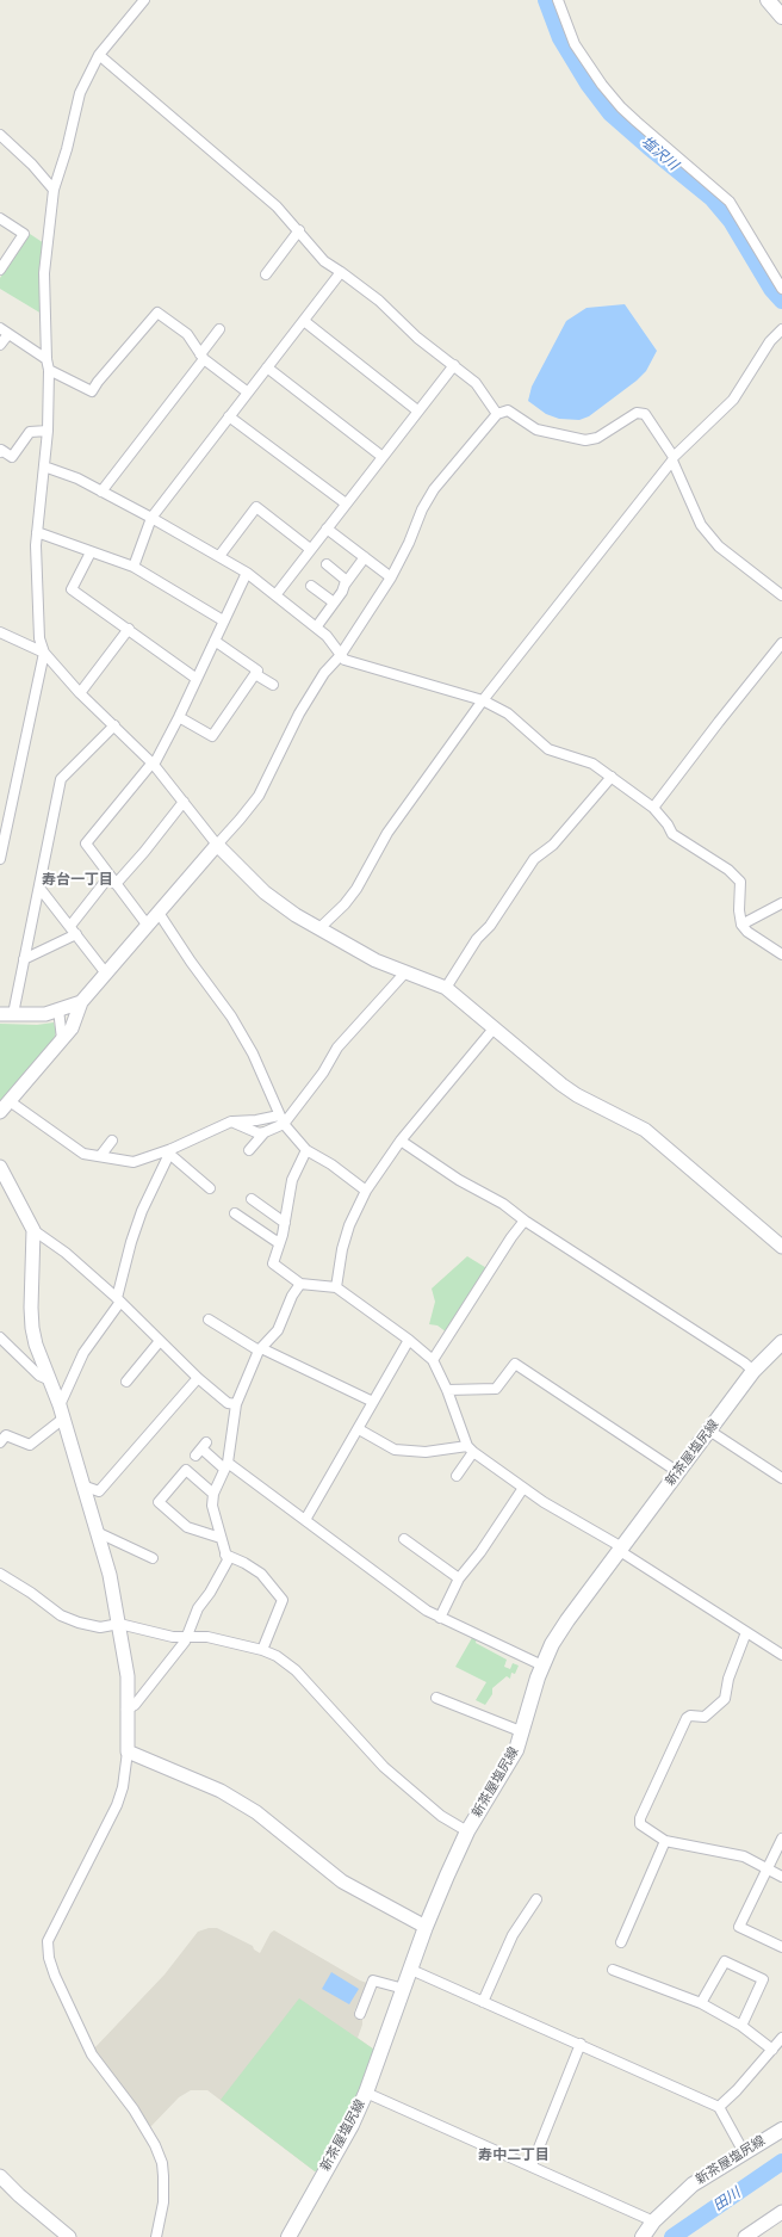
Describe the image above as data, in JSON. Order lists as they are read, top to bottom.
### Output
{
  "streets": {
    "main road": ["新茶屋塩尻線"]
  },
  "districts": ["寿台一丁目", "寿中二丁目"],
  "water": ["塩沢川", "田川"]
}
